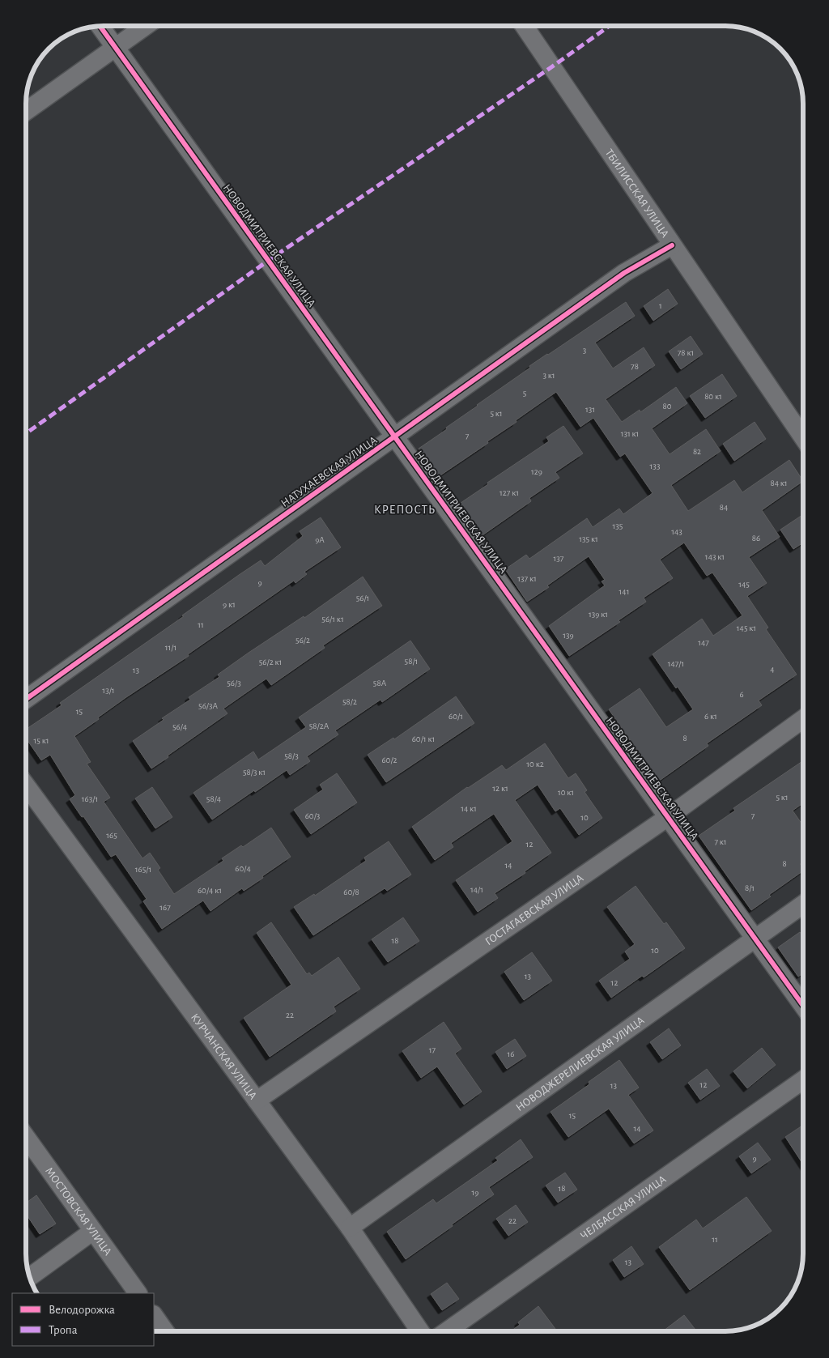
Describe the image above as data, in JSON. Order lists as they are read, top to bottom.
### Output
{
  "streets": {
    "street": [
      "ТБИЛИССКАЯ УЛИЦА",
      "НОВОДМИТРИЕВСКАЯ УЛИЦА",
      "НАТУХАЕВСКАЯ УЛИЦА",
      "ГОСТАГАЕВСКАЯ УЛИЦА",
      "КУРЧАНСКАЯ УЛИЦА",
      "НОВОДЖЕРЕЛИЕВСКАЯ УЛИЦА",
      "ЧЕЛБАССКАЯ УЛИЦА",
      "МОСТОВСКАЯ УЛИЦА"
    ]
  },
  "crossings": [
    ["ТБИЛИССКАЯ УЛИЦА", "НАТУХАЕВСКАЯ УЛИЦА"],
    ["НОВОДМИТРИЕВСКАЯ УЛИЦА", "НАТУХАЕВСКАЯ УЛИЦА"],
    ["НОВОДМИТРИЕВСКАЯ УЛИЦА", "ГОСТАГАЕВСКАЯ УЛИЦА"],
    ["НОВОДМИТРИЕВСКАЯ УЛИЦА", "НОВОДЖЕРЕЛИЕВСКАЯ УЛИЦА"],
    ["ГОСТАГАЕВСКАЯ УЛИЦА", "КУРЧАНСКАЯ УЛИЦА"],
    ["КУРЧАНСКАЯ УЛИЦА", "НОВОДЖЕРЕЛИЕВСКАЯ УЛИЦА"]
  ],
  "districts": ["КРЕПОСТЬ"],
  "house_numbers": [
    "1",
    "3",
    "78 к1",
    "78",
    "3 к1",
    "5",
    "80 к1",
    "80",
    "131",
    "5 к1",
    "131 к1",
    "7",
    "82",
    "133",
    "129",
    "84 к1",
    "127 к1",
    "84",
    "135",
    "143",
    "86",
    "135 к1",
    "9А",
    "143 к1",
    "137",
    "137 к1",
    "9",
    "145",
    "141",
    "56/1",
    "9 к1",
    "139 к1",
    "56/1 к1",
    "11",
    "145 к1",
    "139",
    "56/2",
    "147",
    "11/1",
    "58/1",
    "56/2 к1",
    "147/1",
    "4",
    "13",
    "56/3",
    "58А",
    "13/1",
    "6",
    "58/2",
    "56/3А",
    "15",
    "60/1",
    "6 к1",
    "58/2А",
    "56/4",
    "8",
    "60/1 к1",
    "15 к1",
    "58/3",
    "60/2",
    "10 к2",
    "58/3 к1",
    "12 к1",
    "10 к1",
    "5 к1",
    "163/1",
    "58/4",
    "14 к1",
    "60/3",
    "7",
    "10",
    "165",
    "7 к1",
    "12",
    "8",
    "14",
    "60/4",
    "165/1",
    "8/1",
    "14/1",
    "60/4 к1",
    "60/8",
    "167",
    "18",
    "10",
    "13",
    "12",
    "22",
    "17",
    "16",
    "12",
    "13",
    "15",
    "14",
    "9",
    "18",
    "19",
    "22",
    "11",
    "13"
  ],
  "legend": ["Велодорожка", "Тропа"]
}
